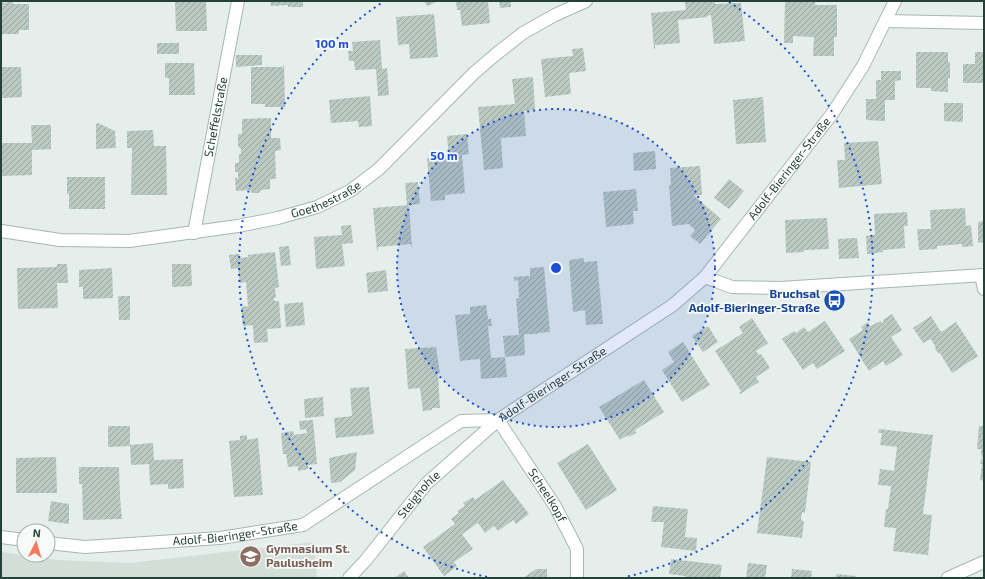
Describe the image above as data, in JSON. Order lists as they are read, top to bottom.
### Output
{
  "streets": {
    "street": [
      "Scheffelstraße",
      "Adolf-Bieringer-Straße",
      "Goethestraße",
      "Steighohle",
      "Scheelkopf"
    ]
  },
  "crossings": [
    ["Scheffelstraße", "Goethestraße"],
    ["Adolf-Bieringer-Straße", "Steighohle"],
    ["Adolf-Bieringer-Straße", "Scheelkopf"],
    ["Steighohle", "Scheelkopf"]
  ],
  "places": {
    "bus stop": ["Bruchsal Adolf-Bieringer-Straße"],
    "school or university": ["Gymnasium St. Paulusheim"]
  },
  "north": "top",
  "rings": ["100 m", "50 m"]
}
